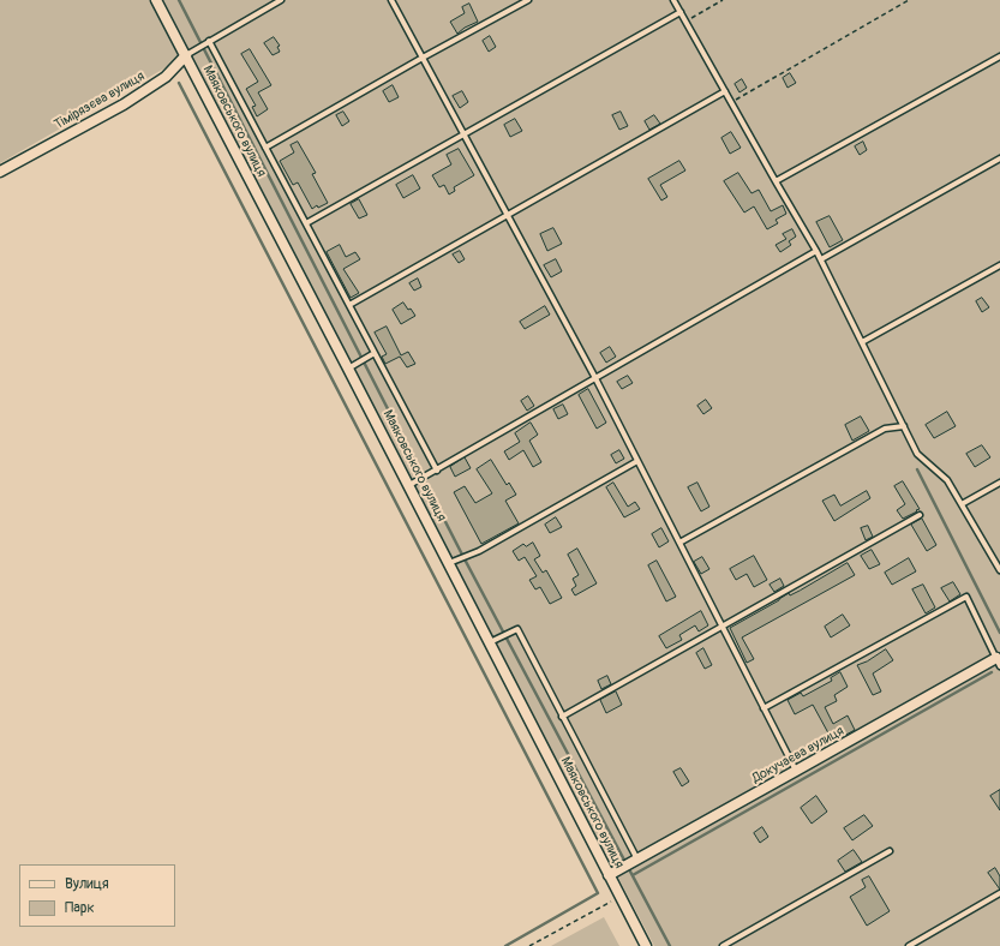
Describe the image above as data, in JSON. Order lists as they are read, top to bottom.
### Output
{
  "streets": {
    "street": ["Тімірязєва вулиця", "Маяковського вулиця", "Докучаєва вулиця"]
  },
  "crossings": [
    ["Тімірязєва вулиця", "Маяковського вулиця"],
    ["Маяковського вулиця", "Докучаєва вулиця"]
  ],
  "legend": ["Вулиця", "Парк"]
}
